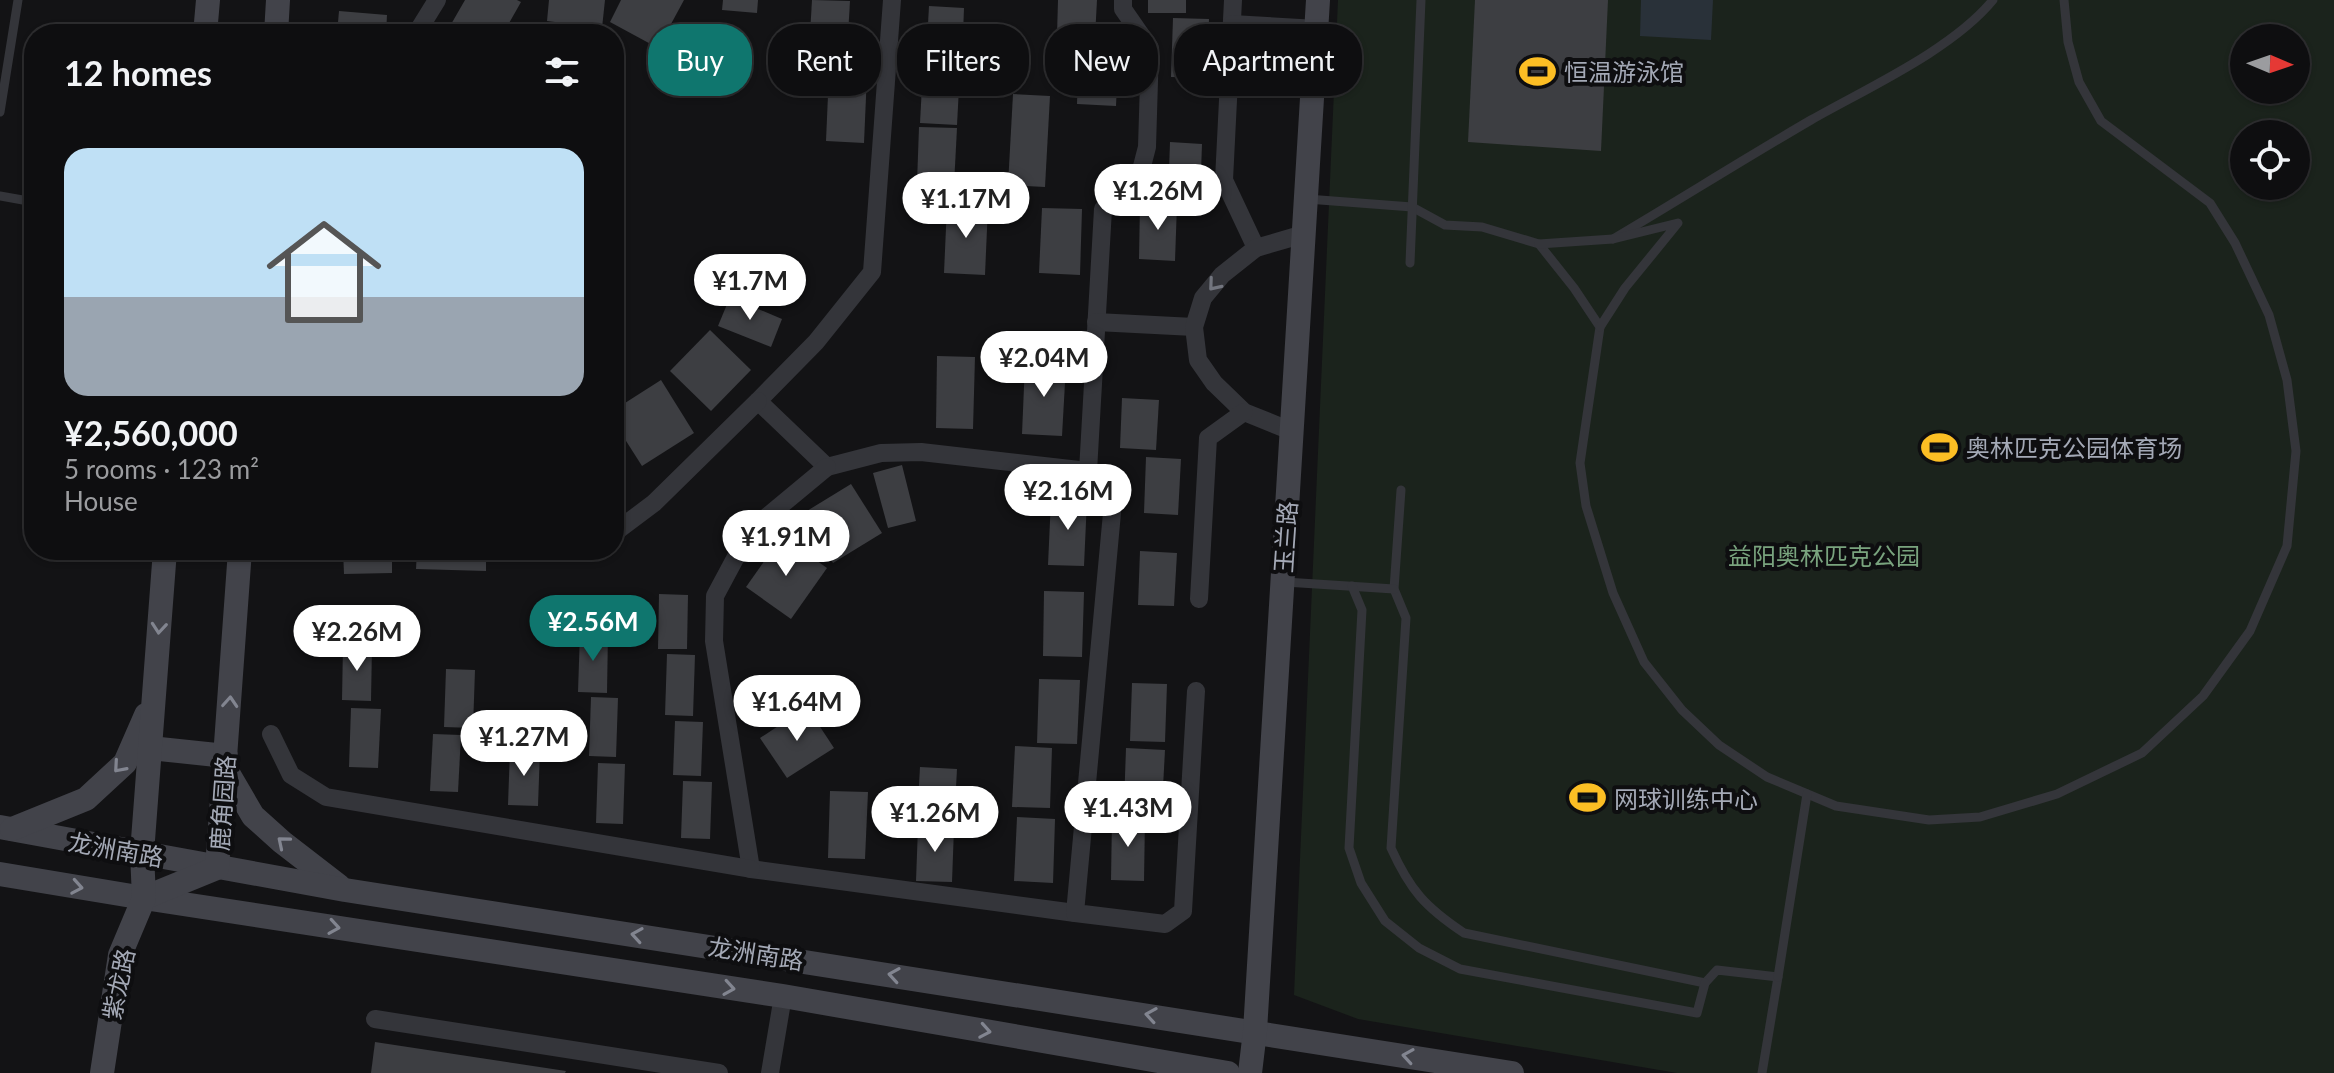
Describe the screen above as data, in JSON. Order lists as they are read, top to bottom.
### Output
{
  "streets": {
    "main road": [
      "玉兰路",
      "鹿角园路",
      "龙洲南路",
      "紫龙路"
    ]
  },
  "crossings": [
    ["玉兰路", "龙洲南路"],
    ["鹿角园路", "龙洲南路"],
    ["鹿角园路", "紫龙路"],
    ["龙洲南路", "紫龙路"]
  ],
  "parks": ["益阳奥林匹克公园"],
  "places": {
    "sports": ["恒温游泳馆", "奥林匹克公园体育场", "网球训练中心"]
  },
  "north": "right",
  "page": {
    "chip": [
      "Buy",
      "Rent",
      "Filters",
      "New",
      "Apartment"
    ],
    "heading": "12 homes",
    "list": [
      {
        "name": "¥2,560,000",
        "note": "5 rooms · 123 m² · House"
      }
    ],
    "price": [
      "¥1.26M",
      "¥1.17M",
      "¥1.7M",
      "¥2.04M",
      "¥2.16M",
      "¥1.91M",
      "¥2.56M",
      "¥2.26M",
      "¥1.64M",
      "¥1.27M",
      "¥1.43M",
      "¥1.26M"
    ]
  }
}
